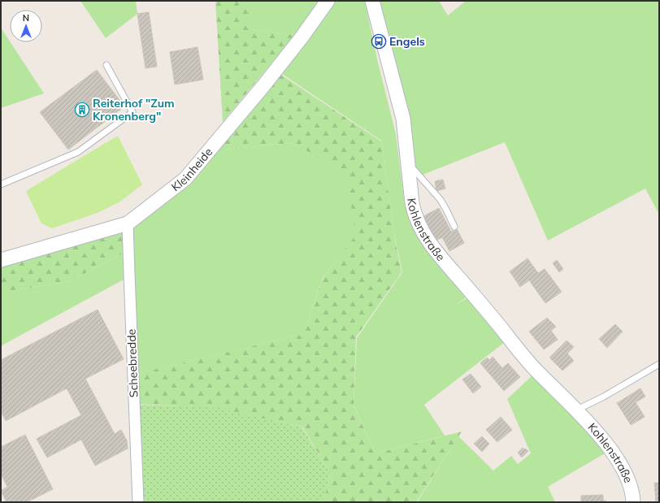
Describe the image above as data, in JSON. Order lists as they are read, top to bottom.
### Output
{
  "streets": {
    "street": ["Kleinheide", "Kohlenstraße", "Scheebredde"]
  },
  "crossings": [
    ["Kleinheide", "Scheebredde"]
  ],
  "places": {
    "bus stop": ["Engels"],
    "building": ["Reiterhof \"Zum Kronenberg\""]
  },
  "north": "top"
}
